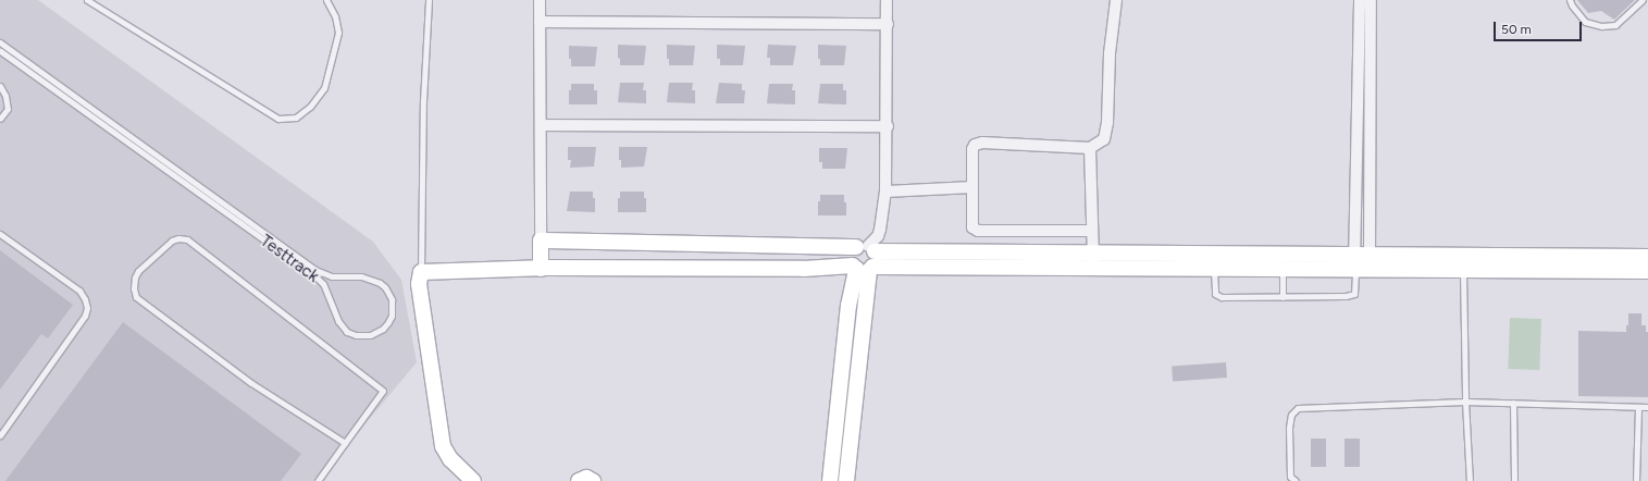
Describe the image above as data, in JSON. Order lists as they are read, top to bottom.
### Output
{
  "streets": {
    "lane": ["Testtrack"]
  },
  "scale_bar": "50 m"
}
